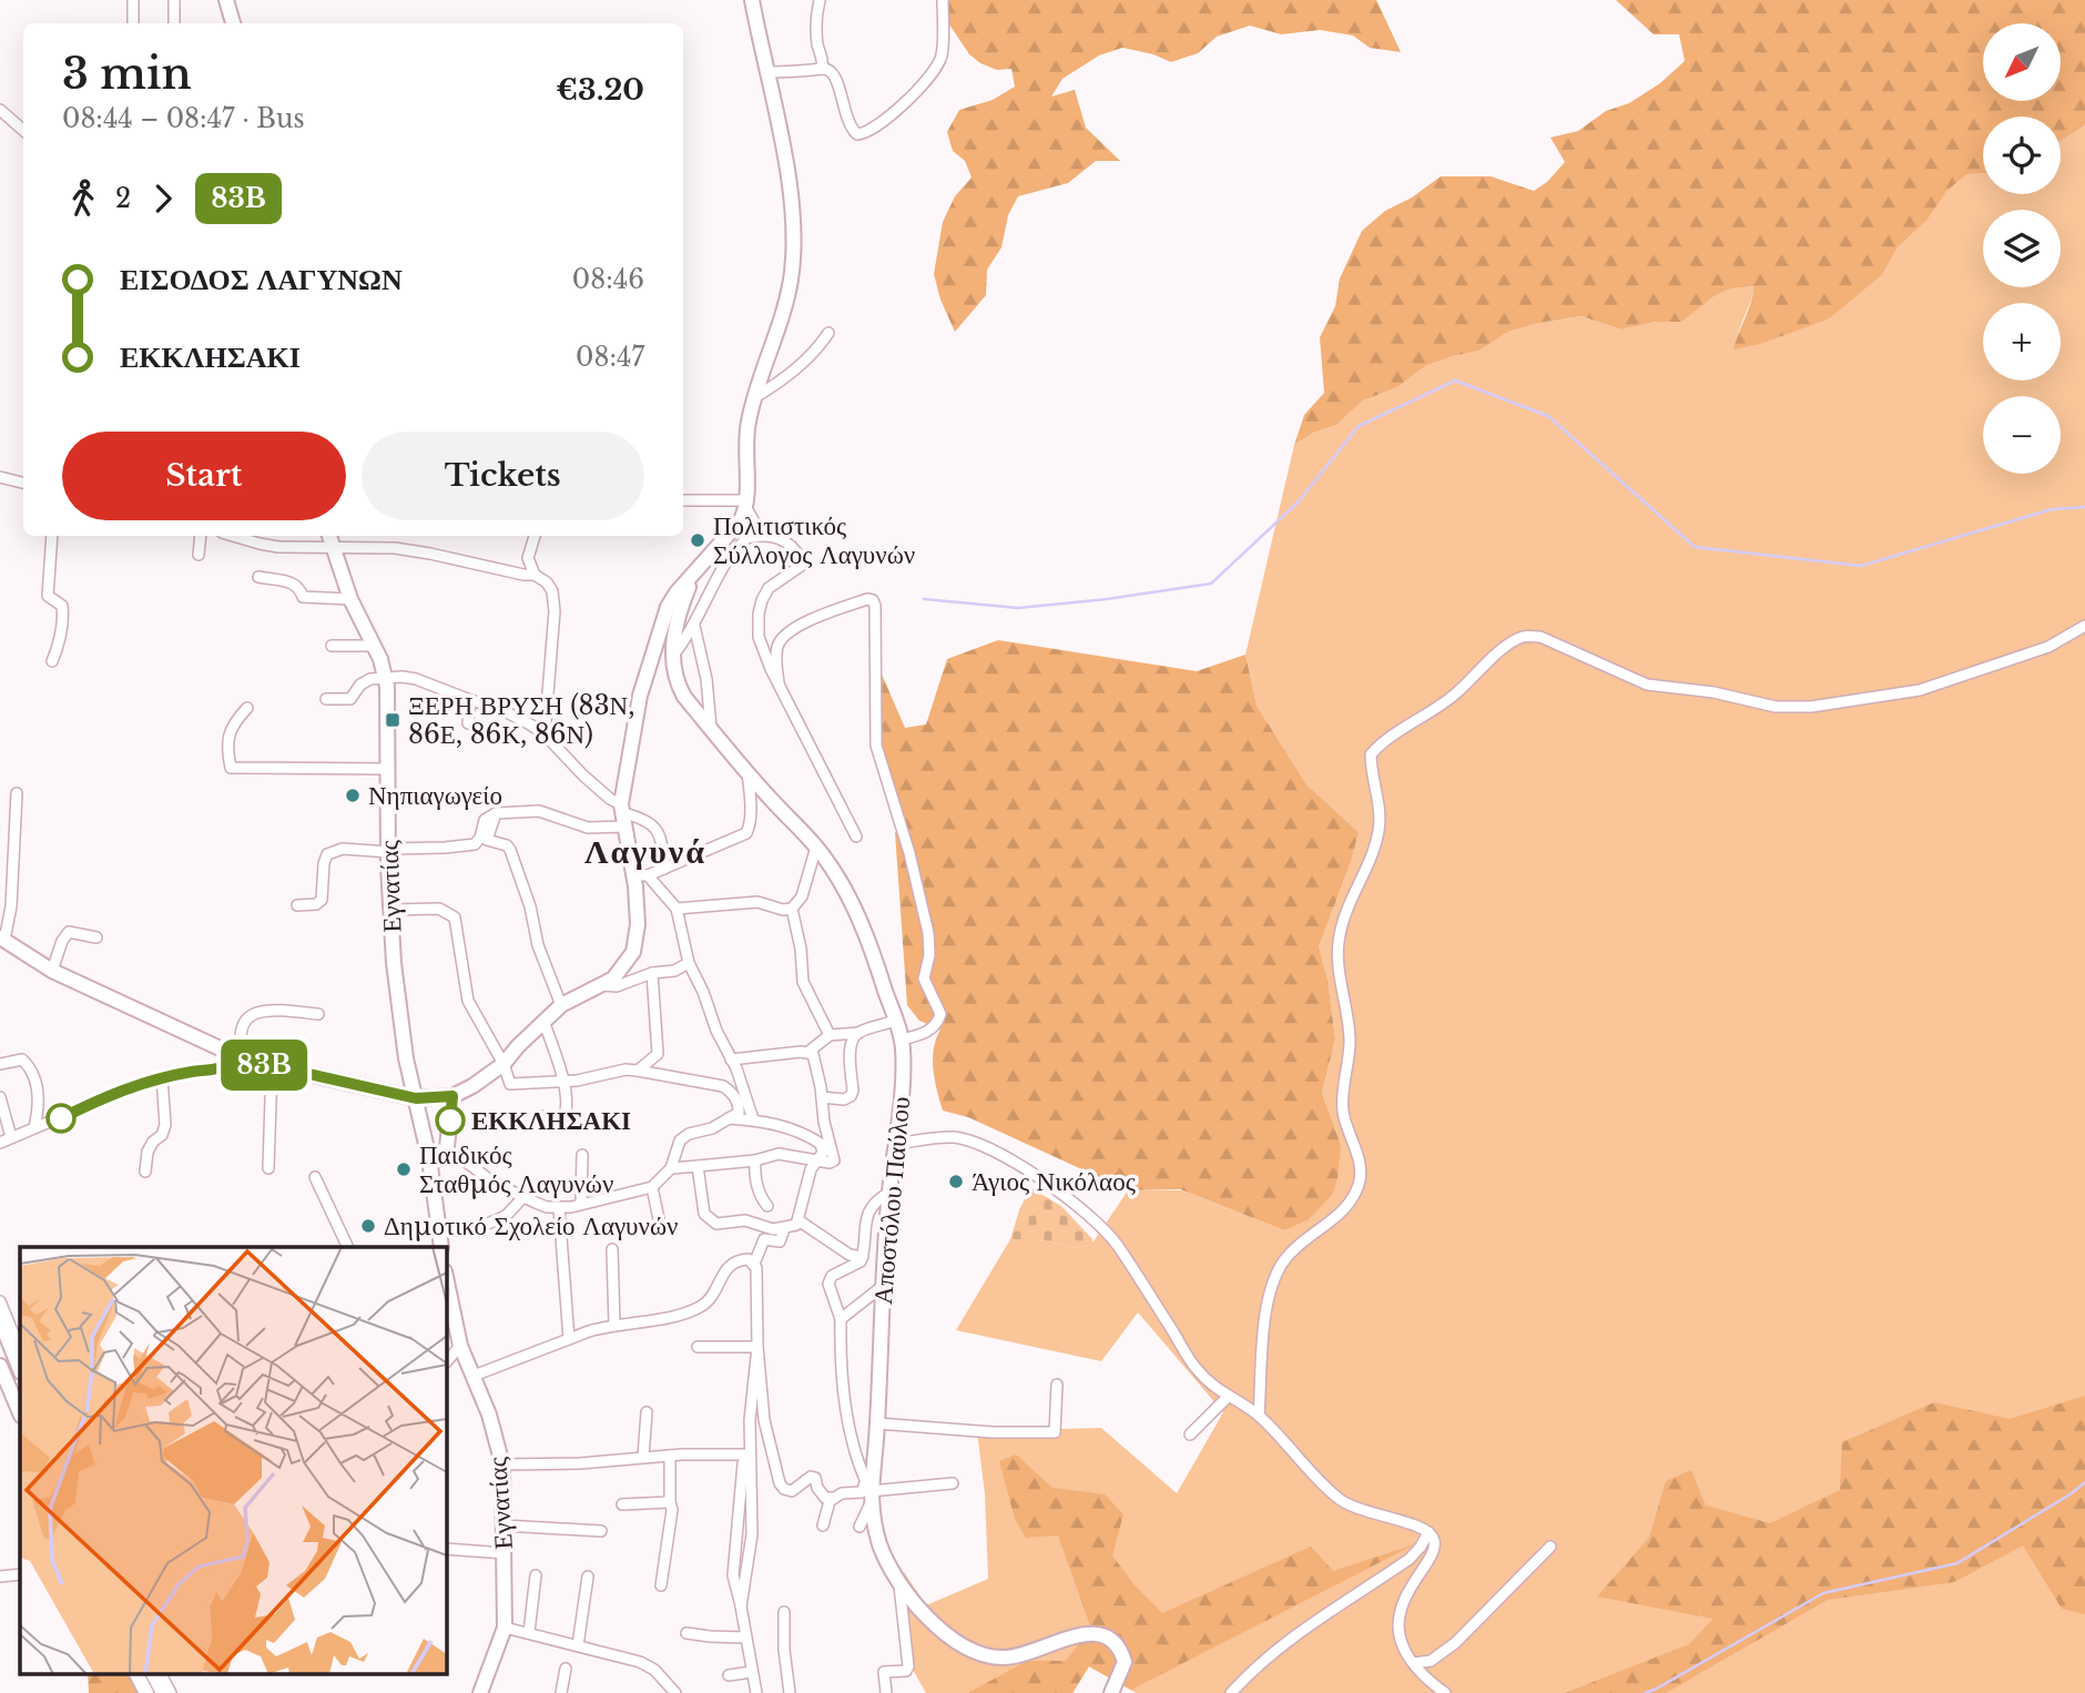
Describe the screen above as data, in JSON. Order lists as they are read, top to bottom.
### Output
{
  "streets": {
    "street": ["Εγνατίας", "Αποστόλου Παύλου"]
  },
  "districts": ["Λαγυνά"],
  "places": {
    "other": [
      "Πολιτιστικός Σύλλογος Λαγυνών",
      "Νηπιαγωγείο",
      "ΕΚΚΛΗΣΑΚΙ",
      "Παιδικός Σταθμός Λαγυνών",
      "Άγιος Νικόλαος",
      "Δημοτικό Σχολείο Λαγυνών"
    ],
    "transit": ["ΞΕΡΗ ΒΡΥΣΗ (83Ν, 86Ε, 86Κ, 86Ν)"]
  },
  "lines": ["bus line 83B"],
  "north": "bottom left",
  "page": {
    "on_map": "83B",
    "map_buttons": ["+", "−"],
    "heading": ["3 min", "08:44 – 08:47 · Bus", "€3.20"],
    "legs": ["2", "83B"],
    "list": [
      {
        "name": "ΕΙΣΟΔΟΣ ΛΑΓΥΝΩΝ",
        "value": "08:46"
      },
      {
        "name": "ΕΚΚΛΗΣΑΚΙ",
        "value": "08:47"
      }
    ],
    "buttons": ["Start", "Tickets"]
  }
}
